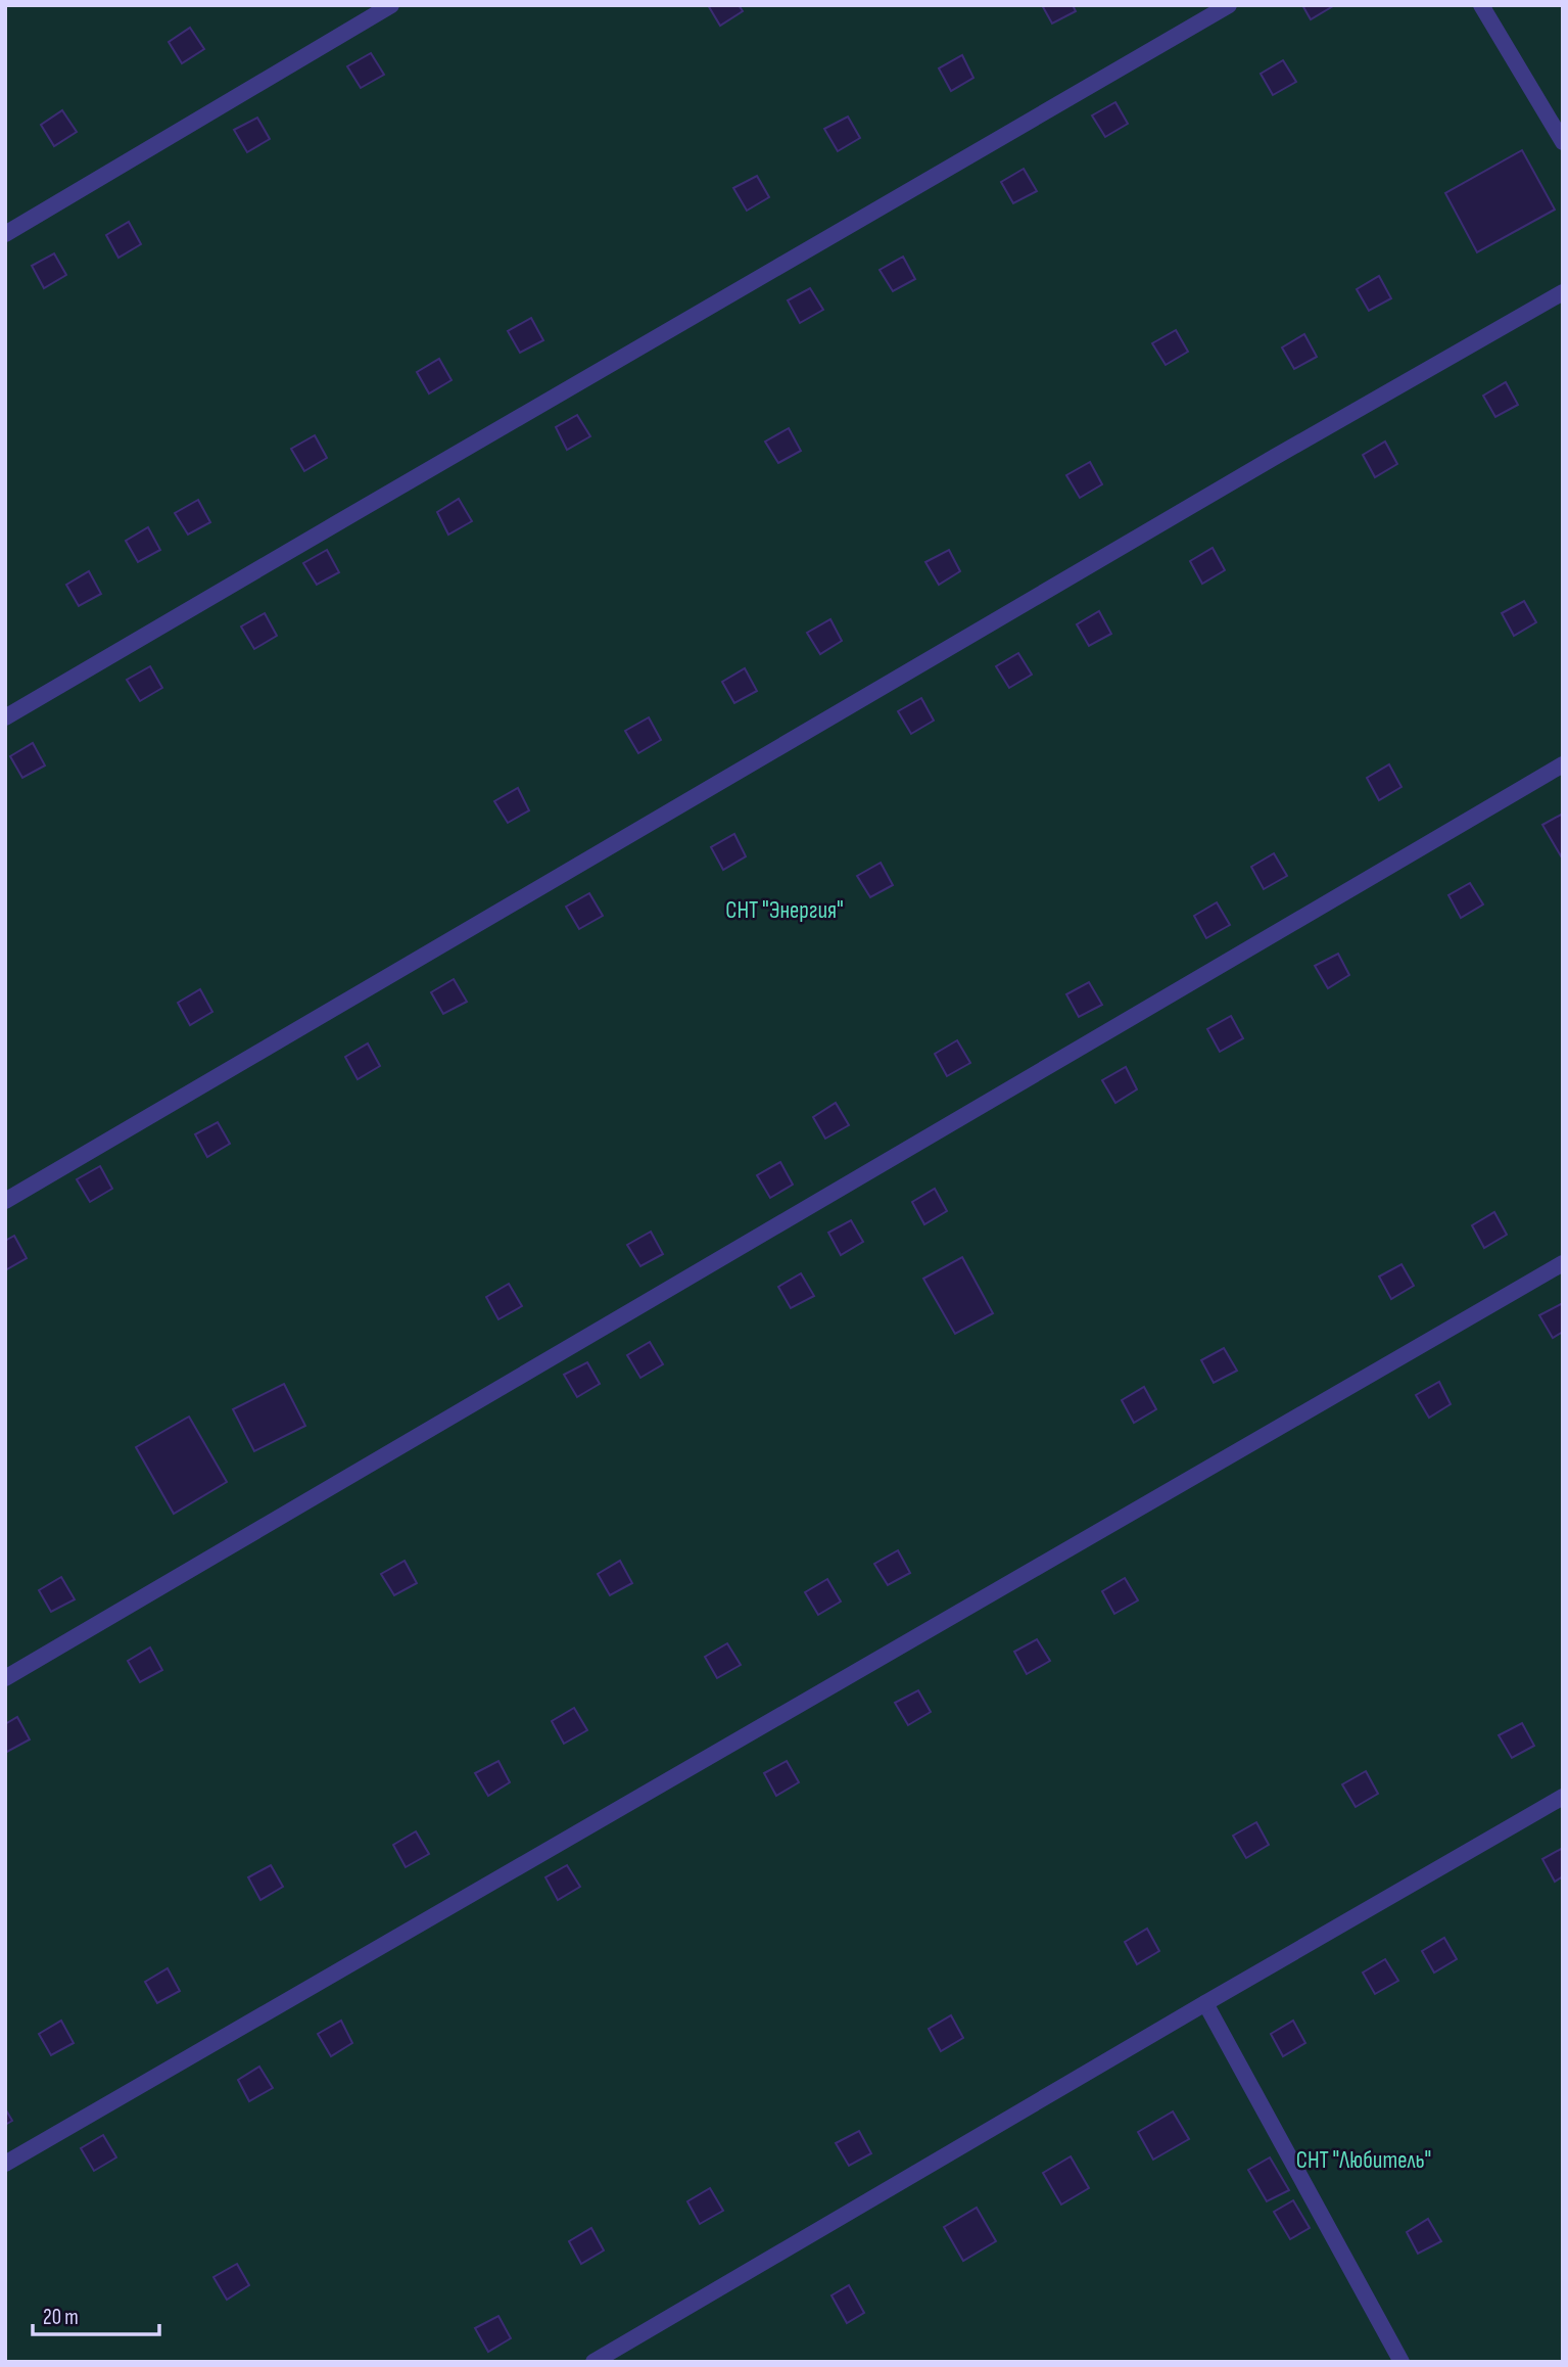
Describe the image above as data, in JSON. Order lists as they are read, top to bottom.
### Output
{
  "parks": ["СНТ \"Энергия\"", "СНТ \"Любитель\""],
  "scale_bar": "20 m"
}
